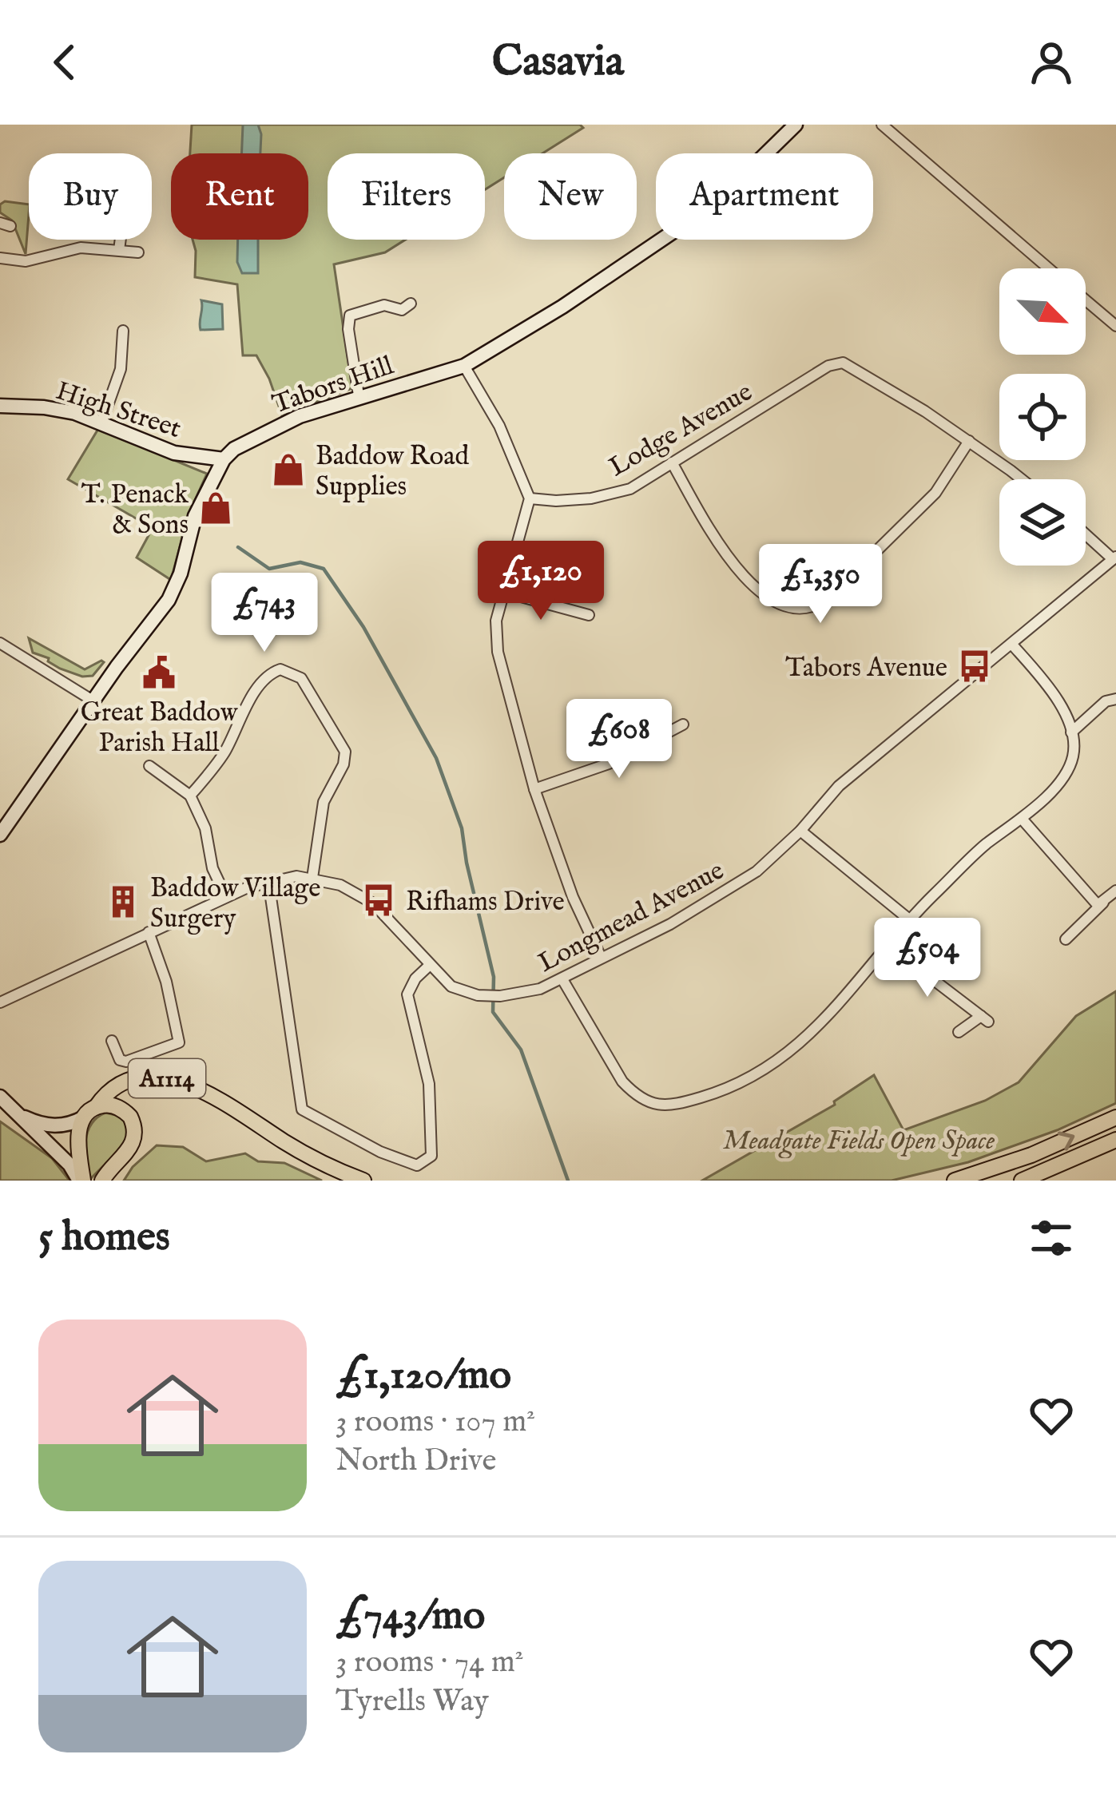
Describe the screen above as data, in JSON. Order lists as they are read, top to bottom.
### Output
{
  "streets": {
    "main road": ["A1114"],
    "street": [
      "Tabors Hill",
      "High Street",
      "Lodge Avenue",
      "Longmead Avenue"
    ]
  },
  "crossings": [
    ["Tabors Hill", "High Street"]
  ],
  "parks": ["Meadgate Fields Open Space"],
  "places": {
    "shop": ["Baddow Road Supplies", "T. Penack & Sons"],
    "bus stop": ["Tabors Avenue", "Rifhams Drive"],
    "public building": ["Great Baddow Parish Hall"],
    "building": ["Baddow Village Surgery"]
  },
  "north": "bottom right",
  "page": {
    "header": "Casavia",
    "chip": [
      "Buy",
      "Rent",
      "Filters",
      "New",
      "Apartment"
    ],
    "price": [
      "£1,120",
      "£1,350",
      "£743",
      "£608",
      "£504"
    ],
    "heading": "5 homes",
    "list": [
      {
        "name": "£1,120/mo",
        "note": "3 rooms · 107 m² · North Drive"
      },
      {
        "name": "£743/mo",
        "note": "3 rooms · 74 m² · Tyrells Way"
      }
    ]
  }
}
